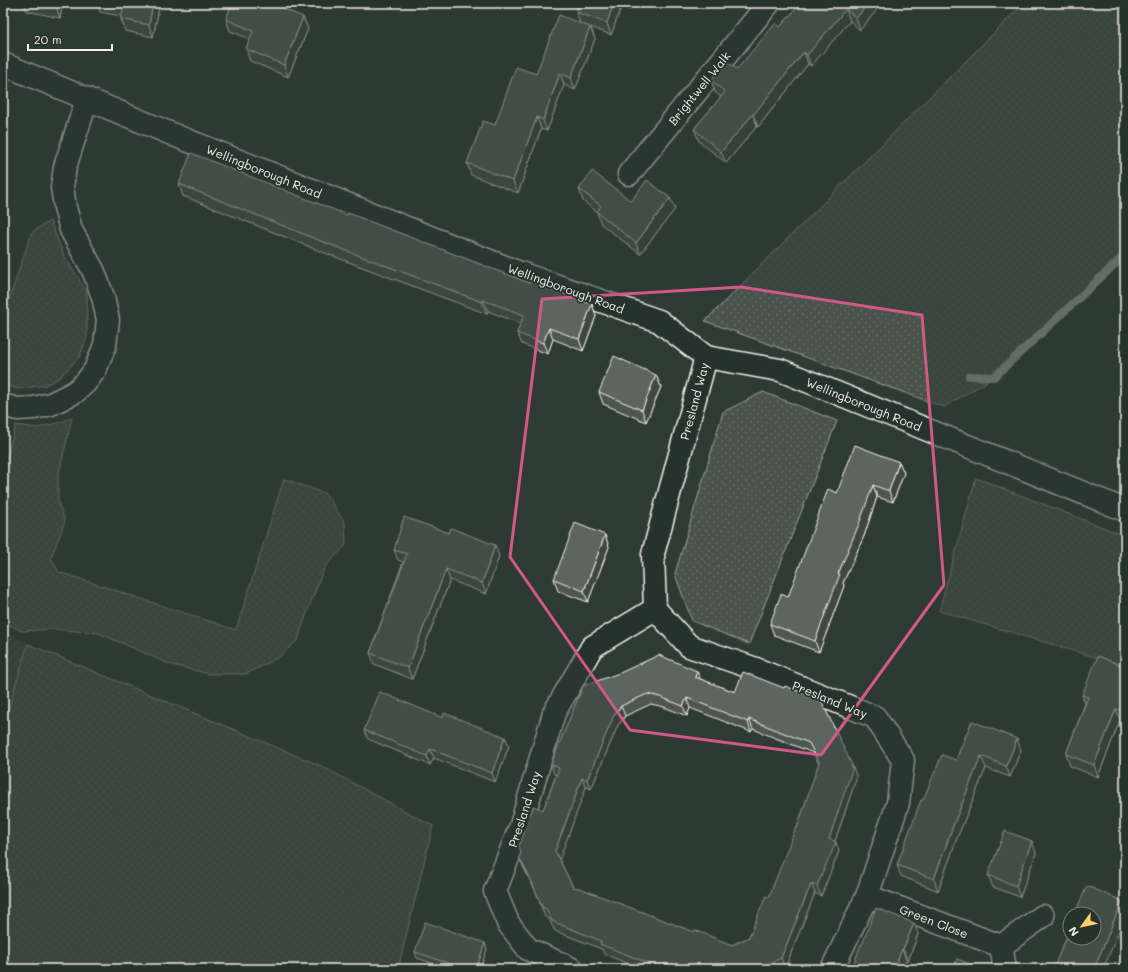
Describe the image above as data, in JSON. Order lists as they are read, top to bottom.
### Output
{
  "streets": {
    "street": [
      "Brightwell Walk",
      "Wellingborough Road",
      "Presland Way",
      "Green Close"
    ]
  },
  "crossings": [
    ["Wellingborough Road", "Presland Way"],
    ["Presland Way", "Green Close"]
  ],
  "scale_bar": "20 m",
  "north": "bottom left"
}
